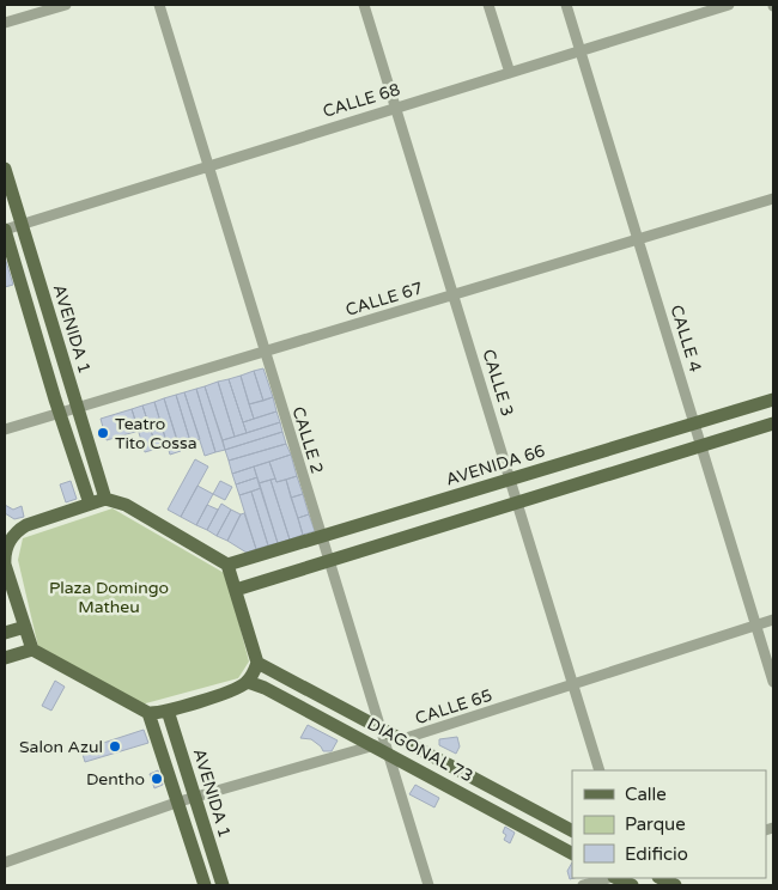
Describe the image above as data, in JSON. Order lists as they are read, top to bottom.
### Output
{
  "streets": {
    "main road": ["AVENIDA 1", "AVENIDA 66", "DIAGONAL 73"],
    "street": [
      "CALLE 68",
      "CALLE 67",
      "CALLE 4",
      "CALLE 3",
      "CALLE 2",
      "CALLE 65"
    ]
  },
  "crossings": [
    ["CALLE 68", "AVENIDA 1"],
    ["CALLE 68", "CALLE 4"],
    ["CALLE 68", "CALLE 3"],
    ["CALLE 68", "CALLE 2"],
    ["CALLE 67", "AVENIDA 1"],
    ["CALLE 67", "CALLE 4"],
    ["CALLE 67", "CALLE 3"],
    ["CALLE 67", "CALLE 2"],
    ["AVENIDA 1", "CALLE 65"],
    ["CALLE 4", "AVENIDA 66"],
    ["CALLE 4", "CALLE 65"],
    ["CALLE 3", "AVENIDA 66"],
    ["CALLE 3", "CALLE 65"],
    ["CALLE 2", "AVENIDA 66"],
    ["CALLE 2", "CALLE 65"],
    ["CALLE 2", "DIAGONAL 73"],
    ["CALLE 65", "DIAGONAL 73"]
  ],
  "parks": ["Plaza Domingo Matheu"],
  "places": ["Teatro Tito Cossa", "Salon Azul", "Dentho"],
  "legend": ["Calle", "Parque", "Edificio"]
}
